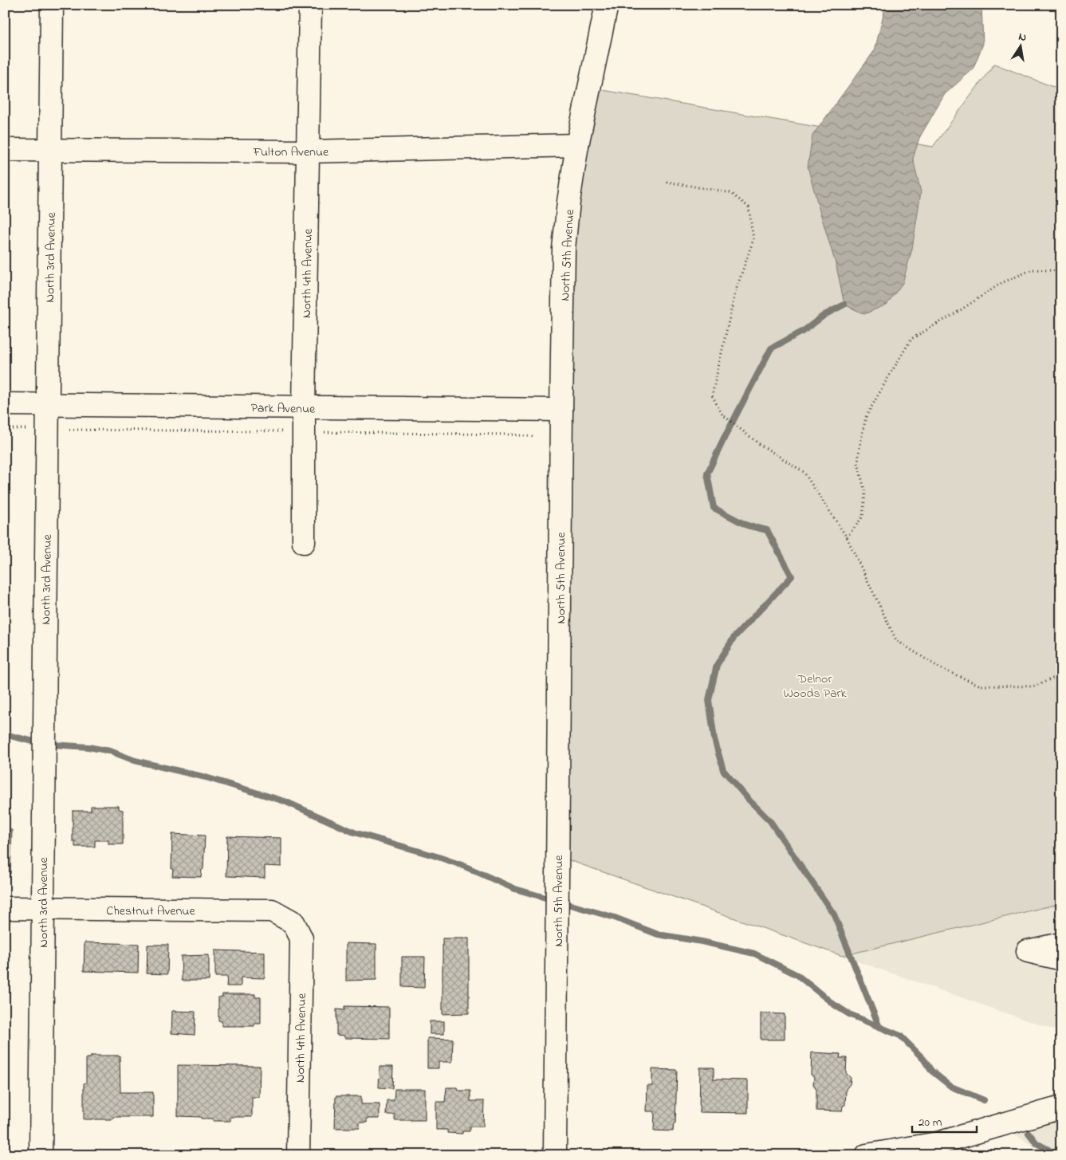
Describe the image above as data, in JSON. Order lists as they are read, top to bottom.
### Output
{
  "streets": {
    "street": [
      "Fulton Avenue",
      "North 5th Avenue",
      "North 3rd Avenue",
      "North 4th Avenue",
      "Park Avenue",
      "Chestnut Avenue"
    ]
  },
  "crossings": [
    ["Fulton Avenue", "North 5th Avenue"],
    ["Fulton Avenue", "North 3rd Avenue"],
    ["Fulton Avenue", "North 4th Avenue"],
    ["North 5th Avenue", "Park Avenue"],
    ["North 3rd Avenue", "Park Avenue"],
    ["North 3rd Avenue", "Chestnut Avenue"],
    ["North 4th Avenue", "Park Avenue"],
    ["North 4th Avenue", "Chestnut Avenue"]
  ],
  "parks": ["Delnor Woods Park"],
  "scale_bar": "20 m",
  "north": "top"
}
